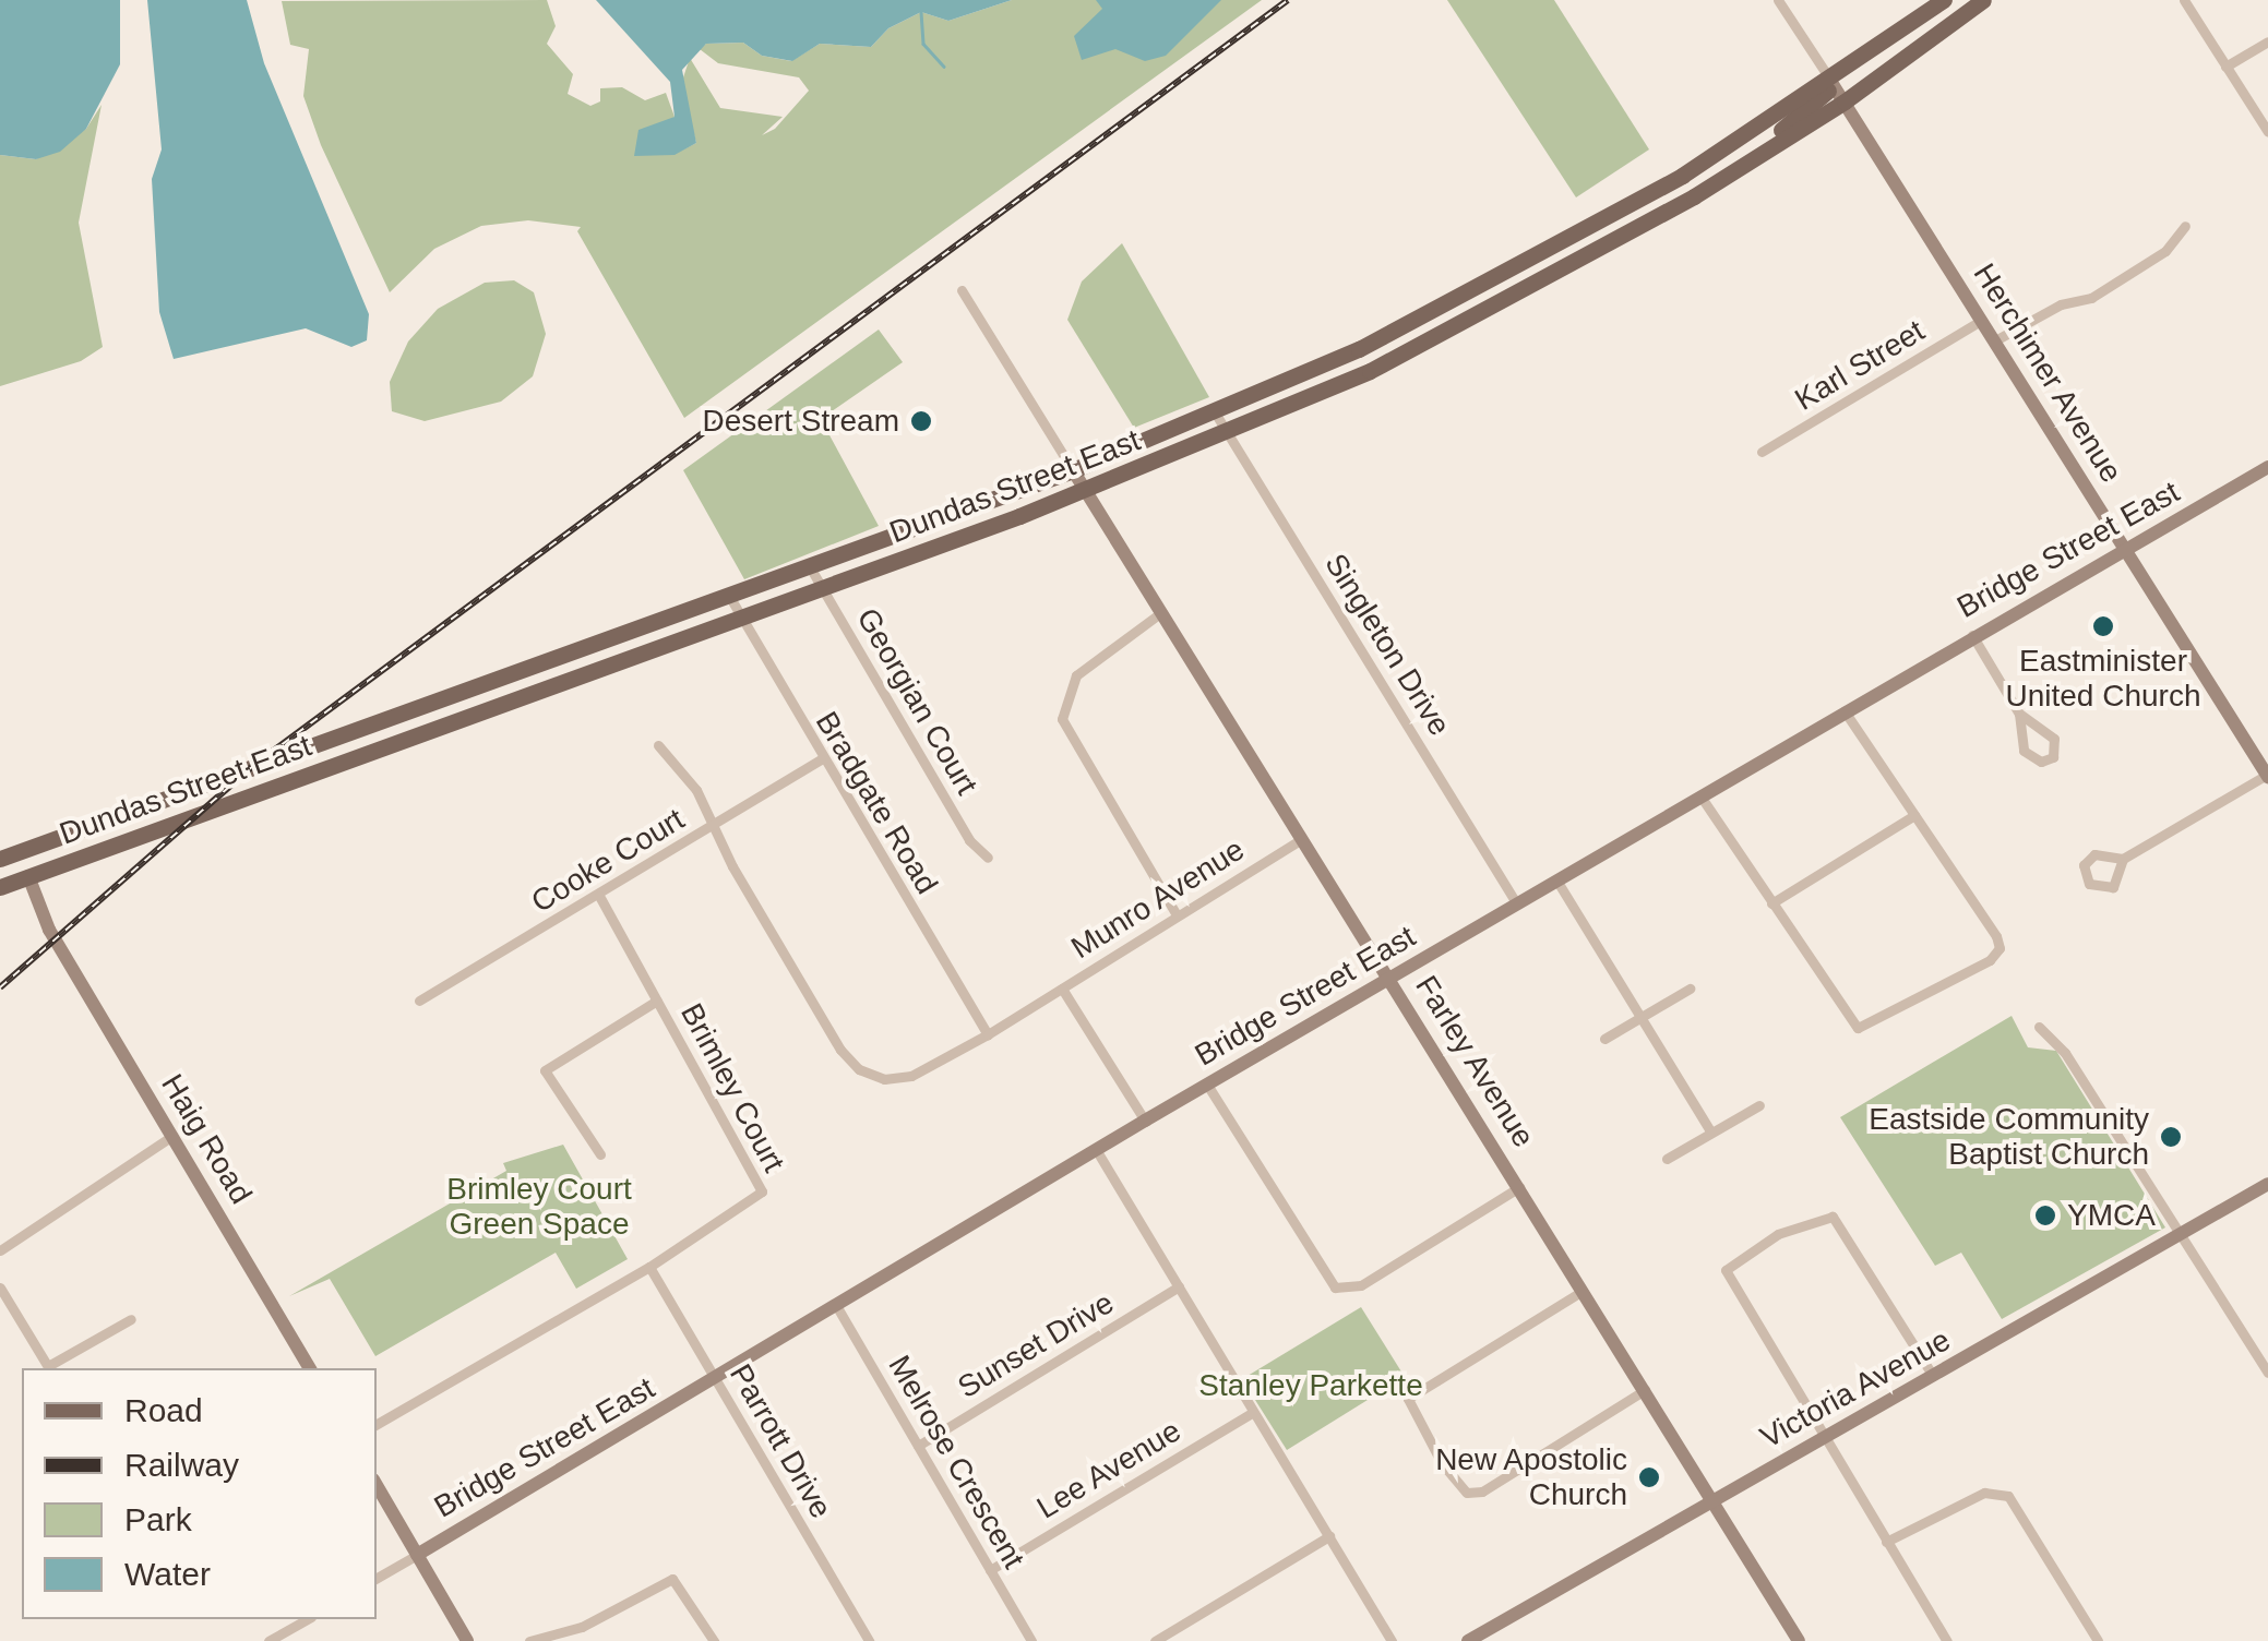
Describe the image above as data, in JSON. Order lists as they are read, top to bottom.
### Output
{
  "streets": {
    "main road": ["Dundas Street East"],
    "street": [
      "Karl Street",
      "Herchimer Avenue",
      "Bridge Street East",
      "Singleton Drive",
      "Georgian Court",
      "Bradgate Road",
      "Cooke Court",
      "Munro Avenue",
      "Farley Avenue",
      "Brimley Court",
      "Haig Road",
      "Sunset Drive",
      "Victoria Avenue",
      "Parrott Drive",
      "Melrose Crescent",
      "Lee Avenue"
    ]
  },
  "crossings": [
    ["Karl Street", "Herchimer Avenue"],
    ["Herchimer Avenue", "Dundas Street East"],
    ["Herchimer Avenue", "Bridge Street East"],
    ["Dundas Street East", "Singleton Drive"],
    ["Dundas Street East", "Georgian Court"],
    ["Dundas Street East", "Bradgate Road"],
    ["Dundas Street East", "Farley Avenue"],
    ["Dundas Street East", "Haig Road"],
    ["Bridge Street East", "Singleton Drive"],
    ["Bridge Street East", "Munro Avenue"],
    ["Bridge Street East", "Farley Avenue"],
    ["Bridge Street East", "Parrott Drive"],
    ["Bridge Street East", "Melrose Crescent"],
    ["Bradgate Road", "Cooke Court"],
    ["Cooke Court", "Brimley Court"],
    ["Munro Avenue", "Farley Avenue"],
    ["Farley Avenue", "Victoria Avenue"],
    ["Brimley Court", "Parrott Drive"],
    ["Sunset Drive", "Melrose Crescent"],
    ["Melrose Crescent", "Lee Avenue"]
  ],
  "parks": ["Brimley Court Green Space", "Stanley Parkette"],
  "places": [
    "Desert Stream",
    "Eastminister United Church",
    "Eastside Community Baptist Church",
    "YMCA",
    "New Apostolic Church"
  ],
  "legend": [
    "Road",
    "Railway",
    "Park",
    "Water"
  ]
}
